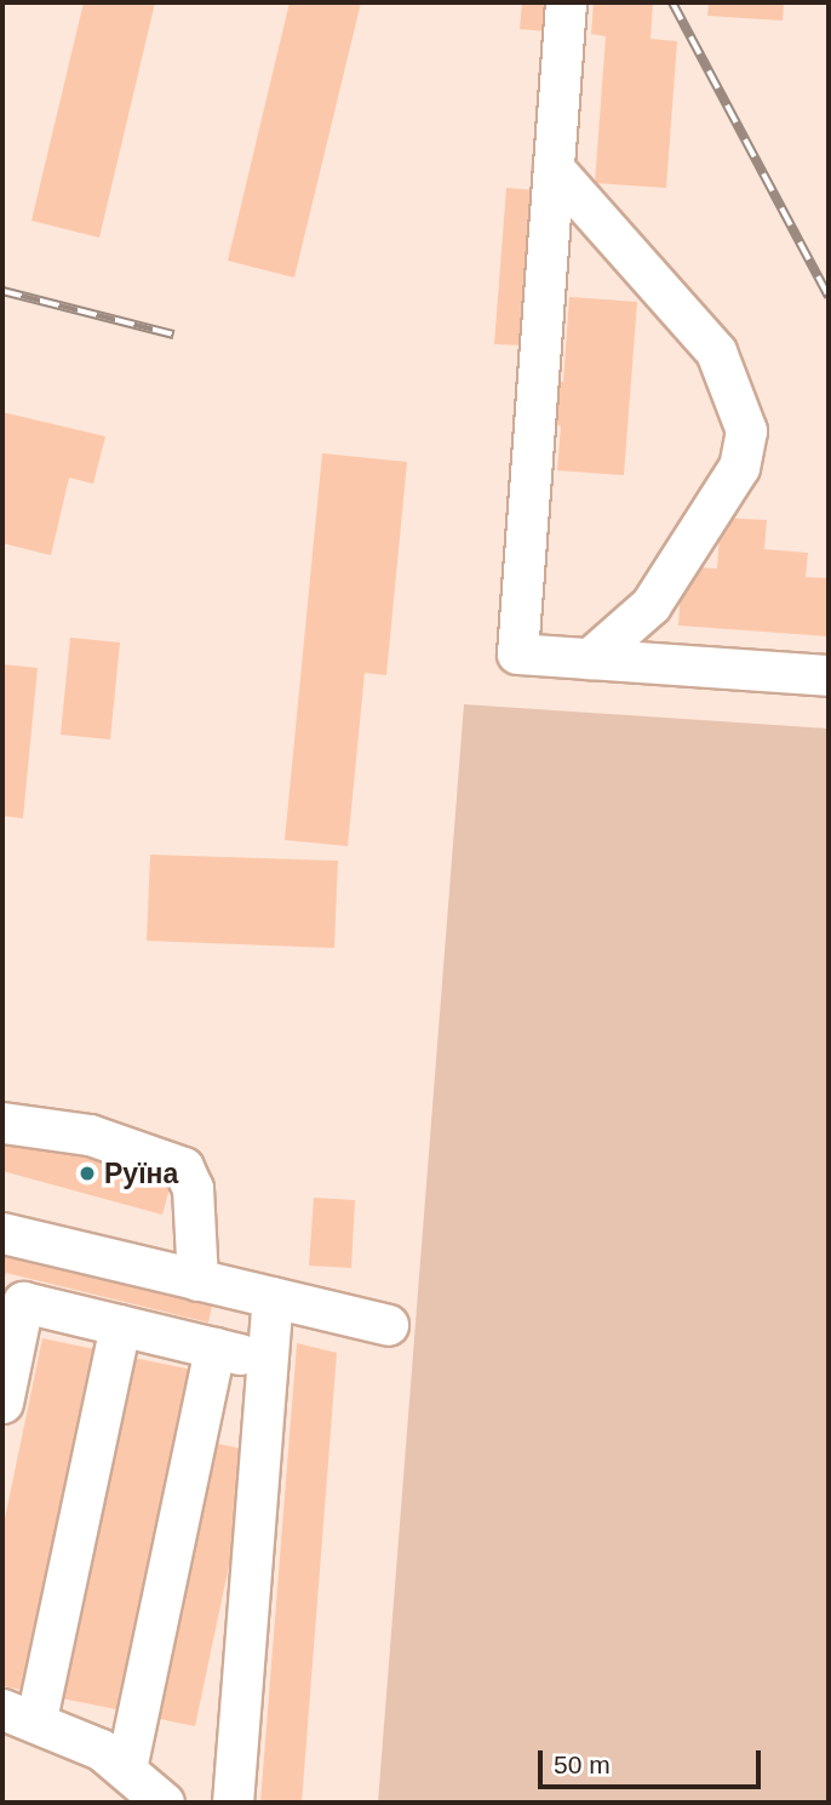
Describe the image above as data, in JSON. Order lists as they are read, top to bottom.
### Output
{
  "places": ["Руїна"],
  "scale_bar": "50 m"
}
